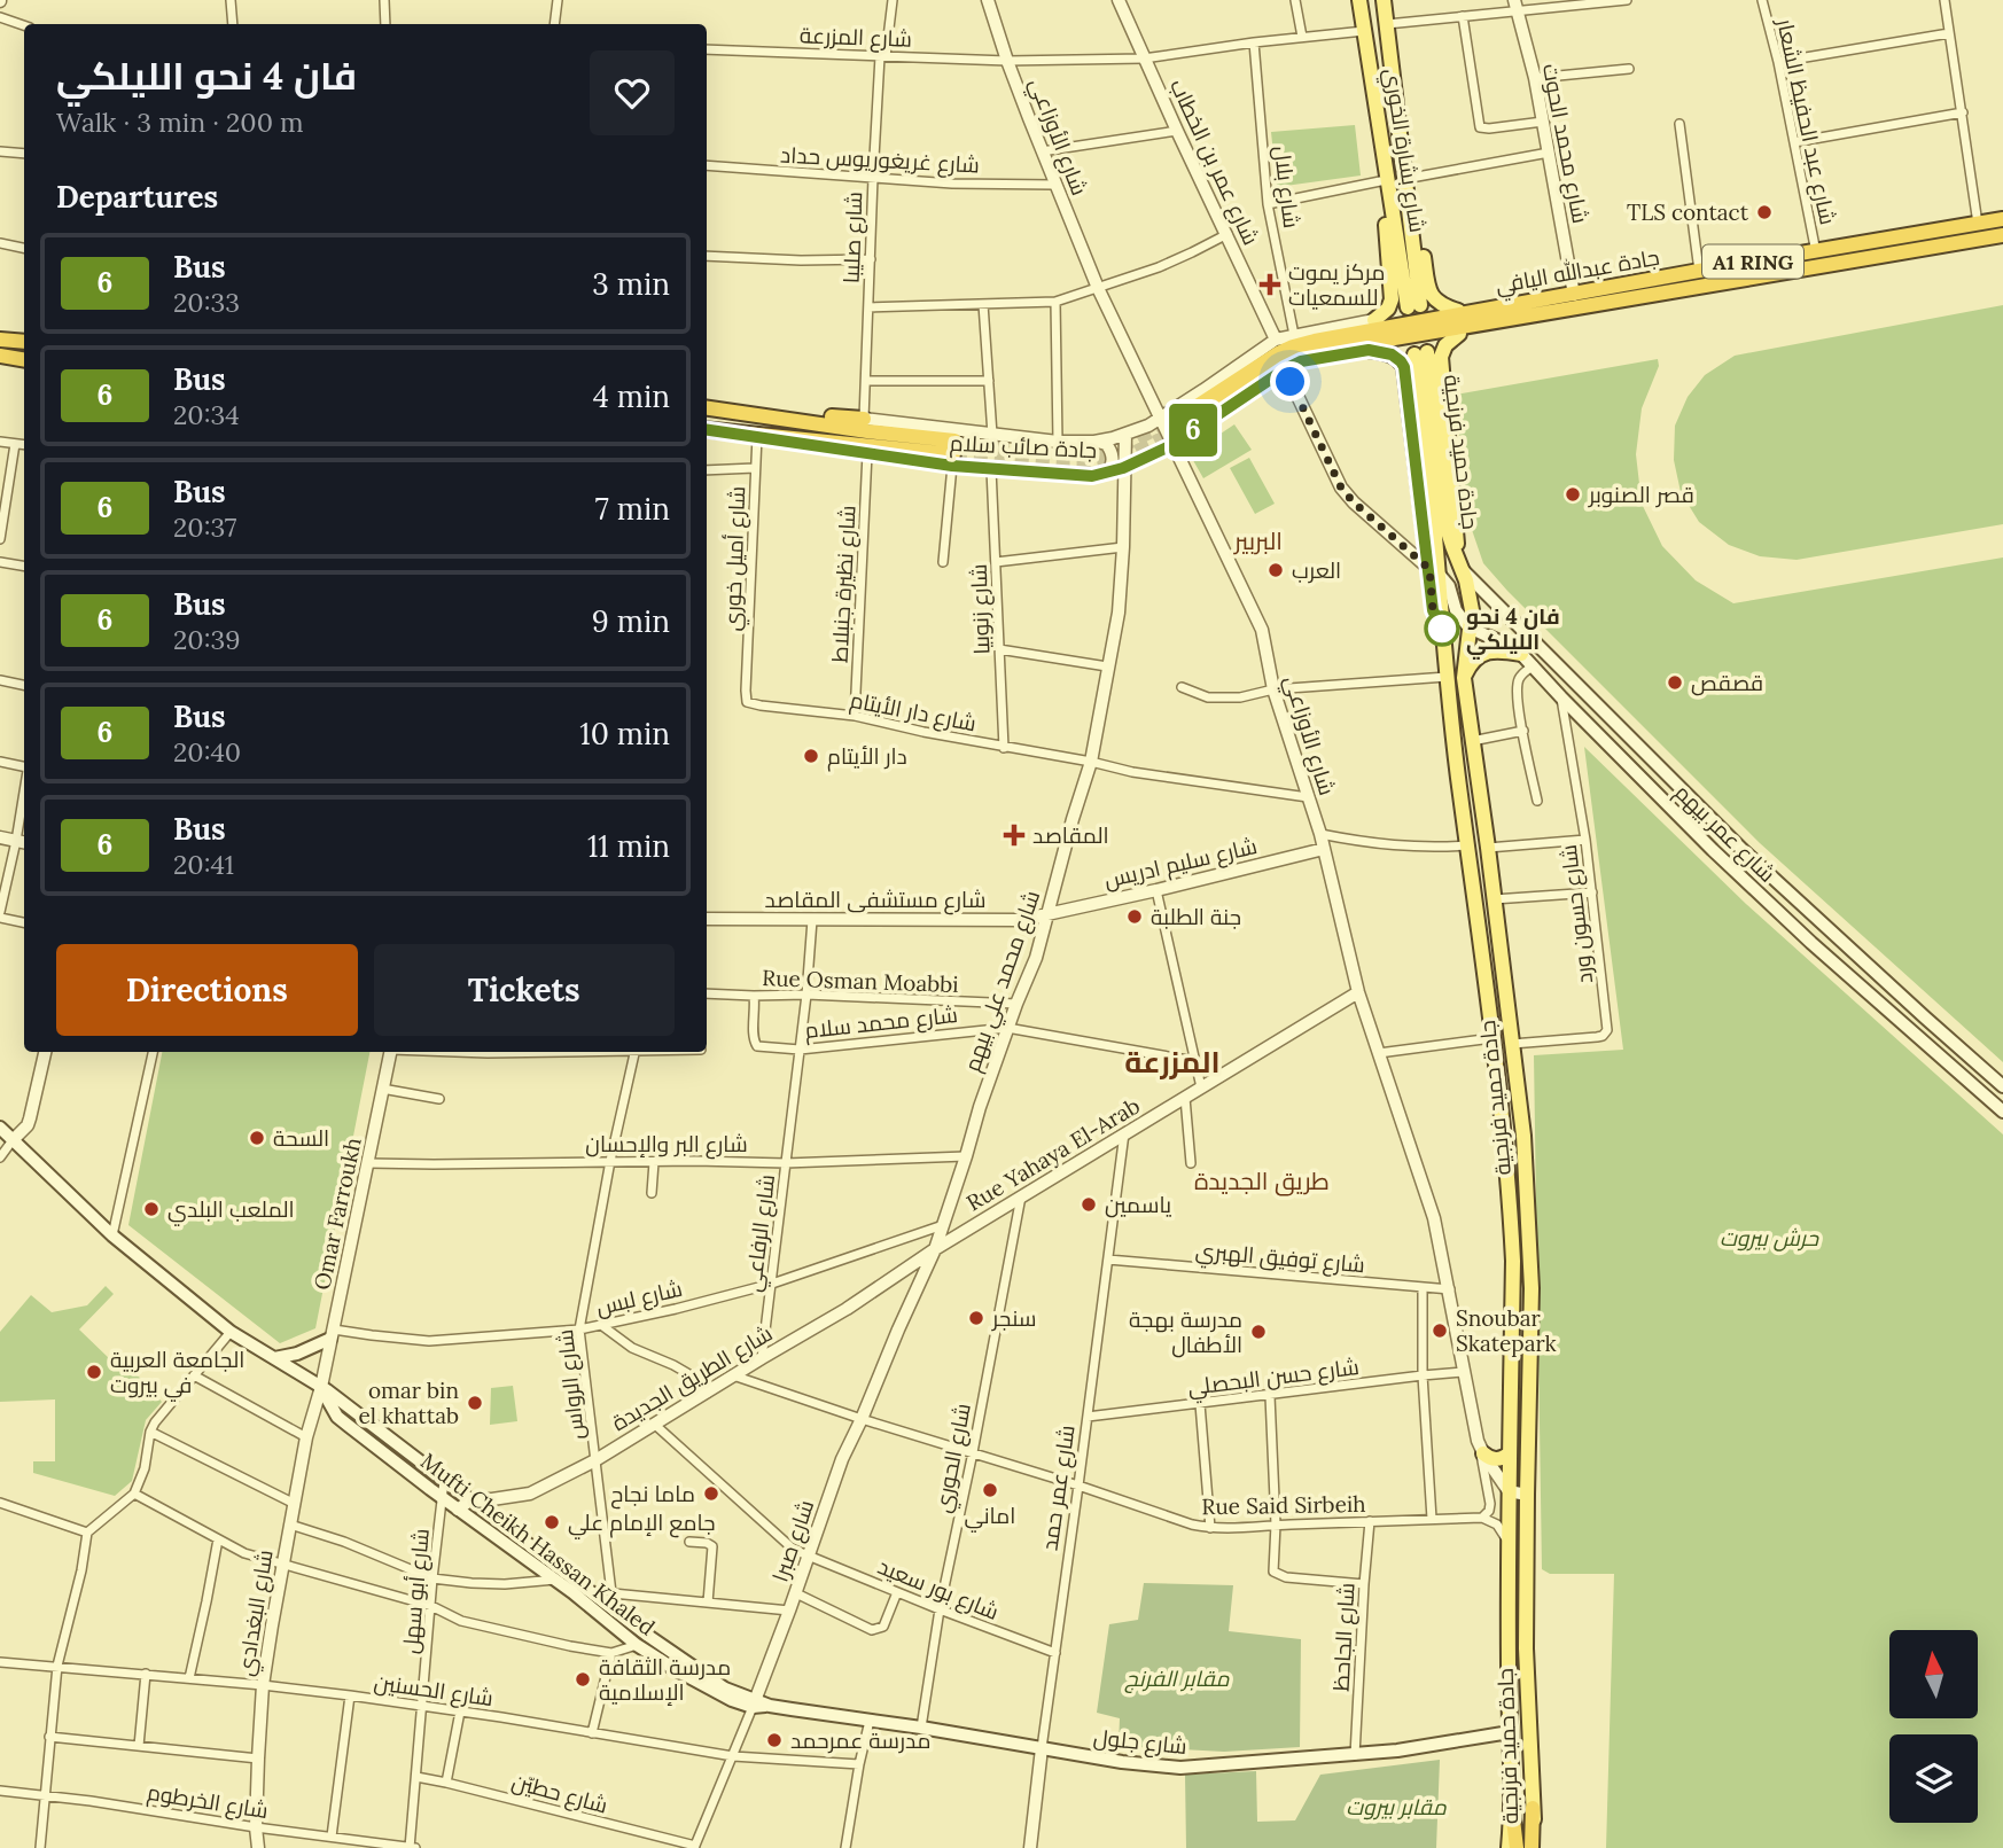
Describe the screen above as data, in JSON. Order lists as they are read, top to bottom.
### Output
{
  "streets": {
    "highway": [
      "A1 RING",
      "جادة عبدالله اليافي",
      "جادة صائب سلام",
      "جادة حميد فرنجية"
    ],
    "main road": [
      "شارع بشارة الخوري",
      "شارع عمر بيهم",
      "Mufti Cheikh Hassan Khaled",
      "شارع جلول"
    ],
    "street": [
      "شارع المزرعة",
      "شارع عبد الحفيظ الشعار",
      "شارع الأوزاعي",
      "شارع محمد الحوت",
      "شارع غريغوريوس حداد",
      "شارع عمر بن الخطاب",
      "شارع بلال",
      "شارع صليبا",
      "شارع أميل خوري",
      "شارع نظيرة جنبلاط",
      "شارع زنوبيا",
      "شارع دار الأيتام",
      "شارع سليم ادريس",
      "شارع مستشفى المقاصد",
      "شارع حسون ورد",
      "Rue Osman Moabbi",
      "شارع محمد علي بيهم",
      "شارع محمد سلام",
      "شارع البر والإحسان",
      "Rue Yahaya El-Arab",
      "Omar Farroukh",
      "شارع الرفاعي",
      "شارع توفيق الهبري",
      "شارع لبس",
      "شارع حسن البحصلي",
      "شارع الطريق الجديدة",
      "شارع الرواس",
      "شارع الحوري",
      "شارع عمر حمد",
      "Rue Said Sirbeih",
      "شارع صبرا",
      "شارع بور سعيد",
      "شارع أبو سهل",
      "شارع البغدادي",
      "شارع الجاحظ",
      "شارع الحسنين",
      "شارع حطيّن",
      "شارع الخرطوم"
    ]
  },
  "crossings": [
    ["شارع المزرعة", "شارع الأوزاعي"],
    ["شارع المزرعة", "شارع بشارة الخوري"],
    ["شارع المزرعة", "شارع عمر بن الخطاب"],
    ["شارع المزرعة", "شارع بلال"],
    ["شارع المزرعة", "شارع صليبا"],
    ["شارع عبد الحفيظ الشعار", "جادة عبدالله اليافي"],
    ["شارع الأوزاعي", "شارع غريغوريوس حداد"],
    ["شارع الأوزاعي", "جادة عبدالله اليافي"],
    ["شارع الأوزاعي", "جادة صائب سلام"],
    ["شارع الأوزاعي", "جادة حميد فرنجية"],
    ["شارع الأوزاعي", "شارع دار الأيتام"],
    ["شارع الأوزاعي", "شارع سليم ادريس"],
    ["شارع الأوزاعي", "Rue Yahaya El-Arab"],
    ["شارع الأوزاعي", "شارع توفيق الهبري"],
    ["شارع الأوزاعي", "شارع حسن البحصلي"],
    ["شارع محمد الحوت", "جادة عبدالله اليافي"],
    ["شارع غريغوريوس حداد", "شارع صليبا"],
    ["شارع عمر بن الخطاب", "جادة عبدالله اليافي"],
    ["شارع بلال", "جادة عبدالله اليافي"],
    ["شارع صليبا", "جادة صائب سلام"],
    ["جادة عبدالله اليافي", "جادة صائب سلام"],
    ["جادة صائب سلام", "شارع أميل خوري"],
    ["جادة صائب سلام", "شارع نظيرة جنبلاط"],
    ["جادة صائب سلام", "شارع زنوبيا"],
    ["جادة صائب سلام", "شارع محمد علي بيهم"],
    ["جادة حميد فرنجية", "شارع عمر بيهم"],
    ["جادة حميد فرنجية", "شارع حسون ورد"],
    ["جادة حميد فرنجية", "شارع جلول"],
    ["شارع أميل خوري", "شارع دار الأيتام"],
    ["شارع نظيرة جنبلاط", "شارع دار الأيتام"],
    ["شارع زنوبيا", "شارع دار الأيتام"],
    ["شارع دار الأيتام", "شارع محمد علي بيهم"],
    ["شارع عمر بيهم", "شارع حسون ورد"],
    ["شارع سليم ادريس", "شارع مستشفى المقاصد"],
    ["شارع سليم ادريس", "شارع محمد علي بيهم"],
    ["شارع مستشفى المقاصد", "شارع محمد علي بيهم"],
    ["شارع مستشفى المقاصد", "شارع الرفاعي"],
    ["Rue Osman Moabbi", "شارع محمد علي بيهم"],
    ["Rue Osman Moabbi", "شارع محمد سلام"],
    ["Rue Osman Moabbi", "شارع الرفاعي"],
    ["شارع محمد علي بيهم", "شارع محمد سلام"],
    ["شارع محمد علي بيهم", "شارع البر والإحسان"],
    ["شارع محمد علي بيهم", "Rue Yahaya El-Arab"],
    ["شارع محمد علي بيهم", "شارع لبس"],
    ["شارع محمد علي بيهم", "شارع الطريق الجديدة"],
    ["شارع محمد علي بيهم", "شارع صبرا"],
    ["شارع محمد سلام", "شارع الرفاعي"],
    ["شارع البر والإحسان", "Omar Farroukh"],
    ["شارع البر والإحسان", "شارع الرفاعي"],
    ["شارع البر والإحسان", "شارع الرواس"],
    ["Rue Yahaya El-Arab", "شارع الطريق الجديدة"],
    ["Rue Yahaya El-Arab", "شارع الحوري"],
    ["Rue Yahaya El-Arab", "شارع عمر حمد"],
    ["Rue Yahaya El-Arab", "شارع صبرا"],
    ["Omar Farroukh", "شارع لبس"],
    ["Omar Farroukh", "Mufti Cheikh Hassan Khaled"],
    ["Omar Farroukh", "شارع البغدادي"],
    ["شارع الرفاعي", "شارع لبس"],
    ["شارع الرفاعي", "شارع الطريق الجديدة"],
    ["شارع توفيق الهبري", "شارع عمر حمد"],
    ["شارع لبس", "شارع الرواس"],
    ["شارع حسن البحصلي", "شارع عمر حمد"],
    ["شارع الطريق الجديدة", "شارع الرواس"],
    ["شارع الطريق الجديدة", "Rue Said Sirbeih"],
    ["شارع الطريق الجديدة", "شارع صبرا"],
    ["شارع الطريق الجديدة", "Mufti Cheikh Hassan Khaled"],
    ["شارع الطريق الجديدة", "شارع بور سعيد"],
    ["شارع الرواس", "Mufti Cheikh Hassan Khaled"],
    ["شارع الحوري", "Rue Said Sirbeih"],
    ["شارع الحوري", "شارع بور سعيد"],
    ["شارع الحوري", "شارع جلول"],
    ["شارع عمر حمد", "Rue Said Sirbeih"],
    ["شارع عمر حمد", "شارع بور سعيد"],
    ["شارع عمر حمد", "شارع جلول"],
    ["Rue Said Sirbeih", "شارع صبرا"],
    ["Rue Said Sirbeih", "شارع الجاحظ"],
    ["شارع صبرا", "Mufti Cheikh Hassan Khaled"],
    ["شارع صبرا", "شارع بور سعيد"],
    ["شارع صبرا", "شارع الحسنين"],
    ["شارع صبرا", "شارع جلول"],
    ["شارع صبرا", "شارع حطيّن"],
    ["Mufti Cheikh Hassan Khaled", "شارع أبو سهل"],
    ["Mufti Cheikh Hassan Khaled", "شارع البغدادي"],
    ["Mufti Cheikh Hassan Khaled", "شارع جلول"],
    ["شارع أبو سهل", "شارع الحسنين"],
    ["شارع أبو سهل", "شارع حطيّن"],
    ["شارع أبو سهل", "شارع الخرطوم"],
    ["شارع البغدادي", "شارع الحسنين"],
    ["شارع البغدادي", "شارع الخرطوم"],
    ["شارع الجاحظ", "شارع جلول"]
  ],
  "districts": ["البربير", "المزرعة", "طريق الجديدة"],
  "parks": ["حرش بيروت", "مقابر الفرنج", "مقابر بيروت"],
  "places": {
    "other": [
      "TLS contact",
      "قصر الصنوبر",
      "العرب",
      "فان 4 نحو الليلكي",
      "قصقص",
      "دار الأيتام",
      "جنة الطلبة",
      "السحة",
      "ياسمين",
      "الملعب البلدي",
      "سنجر",
      "Snoubar Skatepark",
      "مدرسة بهجة الأطفال",
      "الجامعة العربية في بيروت",
      "omar bin el khattab",
      "اماني",
      "ماما نجاح",
      "جامع الإمام علي",
      "مدرسة الثقافة الإسلامية",
      "مدرسة عمرحمد"
    ],
    "health": ["مركز يموت للسمعيات", "المقاصد"]
  },
  "lines": ["bus line 6"],
  "north": "top",
  "page": {
    "on_map": "6",
    "heading": [
      ["فان 4 نحو الليلكي", "Walk · 3 min · 200 m"],
      "Departures"
    ],
    "list": [
      {
        "mark": "6",
        "name": "Bus",
        "note": "20:33",
        "value": "3 min"
      },
      {
        "mark": "6",
        "name": "Bus",
        "note": "20:34",
        "value": "4 min"
      },
      {
        "mark": "6",
        "name": "Bus",
        "note": "20:37",
        "value": "7 min"
      },
      {
        "mark": "6",
        "name": "Bus",
        "note": "20:39",
        "value": "9 min"
      },
      {
        "mark": "6",
        "name": "Bus",
        "note": "20:40",
        "value": "10 min"
      },
      {
        "mark": "6",
        "name": "Bus",
        "note": "20:41",
        "value": "11 min"
      }
    ],
    "buttons": ["Directions", "Tickets"]
  }
}
